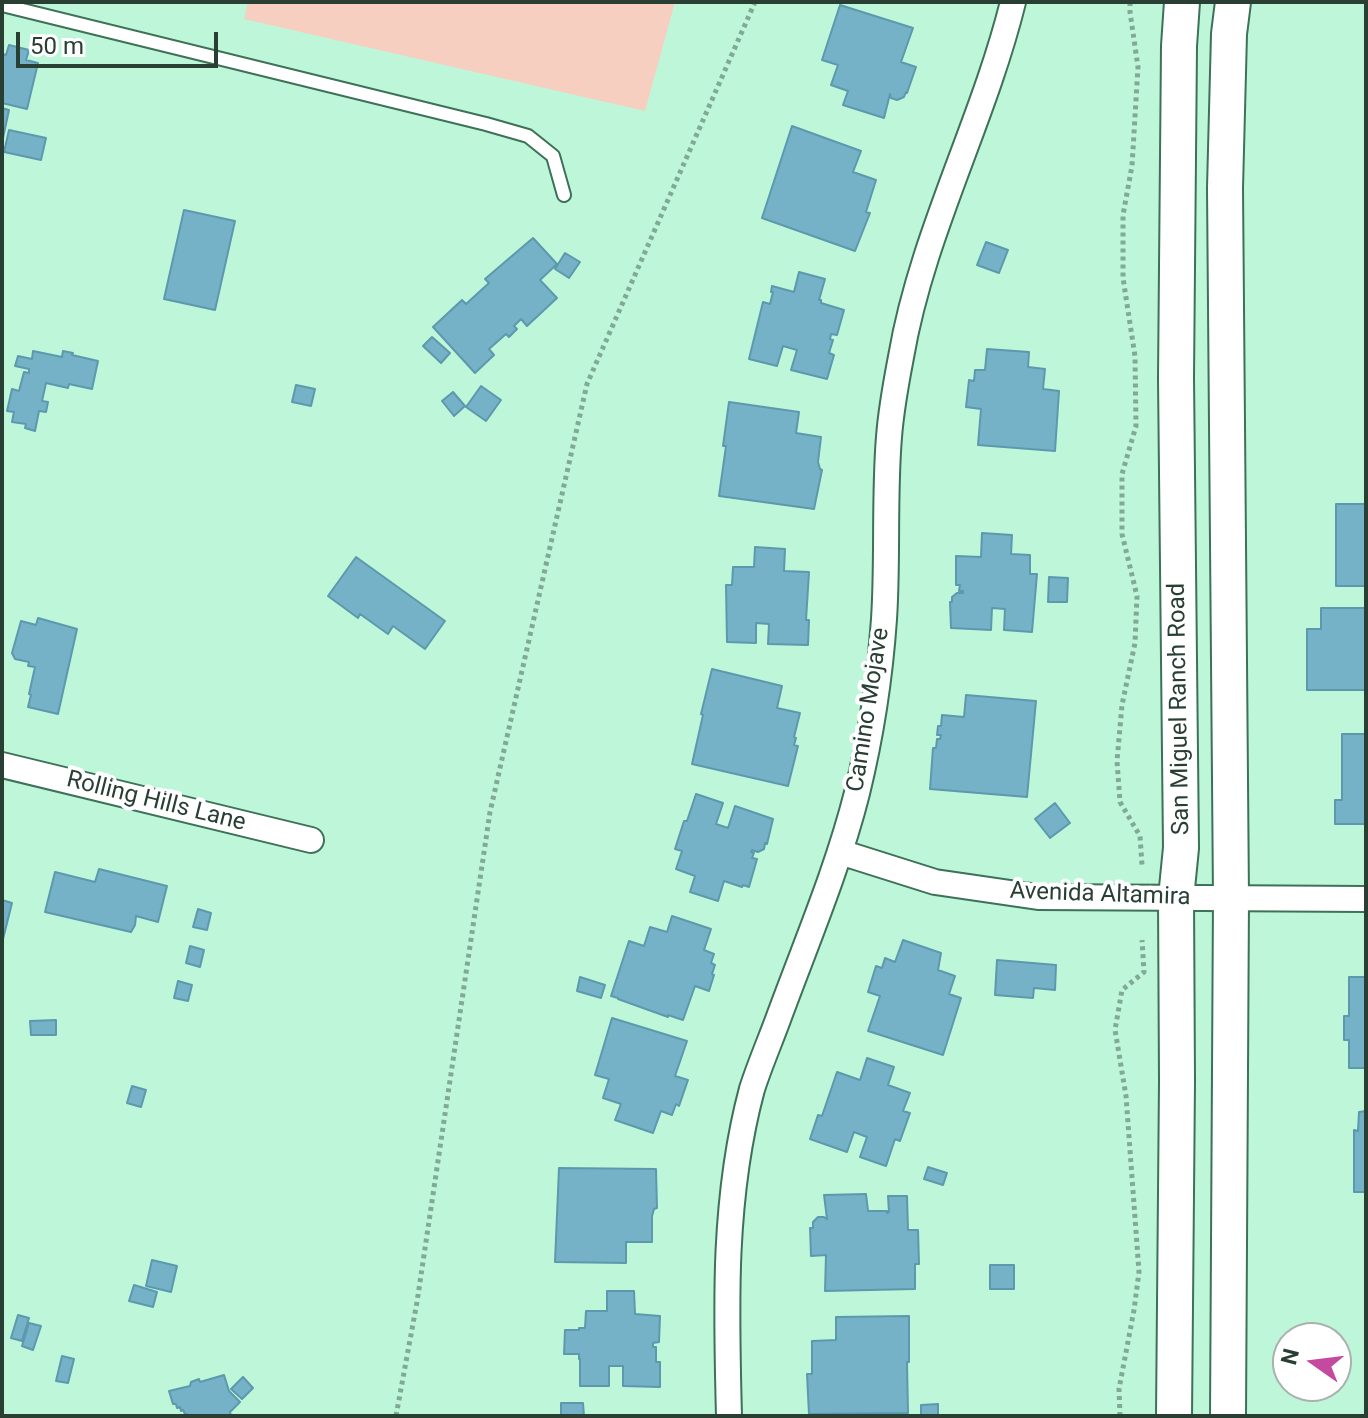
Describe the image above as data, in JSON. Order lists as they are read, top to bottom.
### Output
{
  "streets": {
    "street": [
      "San Miguel Ranch Road",
      "Camino Mojave",
      "Rolling Hills Lane",
      "Avenida Altamira"
    ]
  },
  "crossings": [
    ["San Miguel Ranch Road", "Avenida Altamira"],
    ["Camino Mojave", "Avenida Altamira"]
  ],
  "scale_bar": "50 m",
  "north": "left"
}
